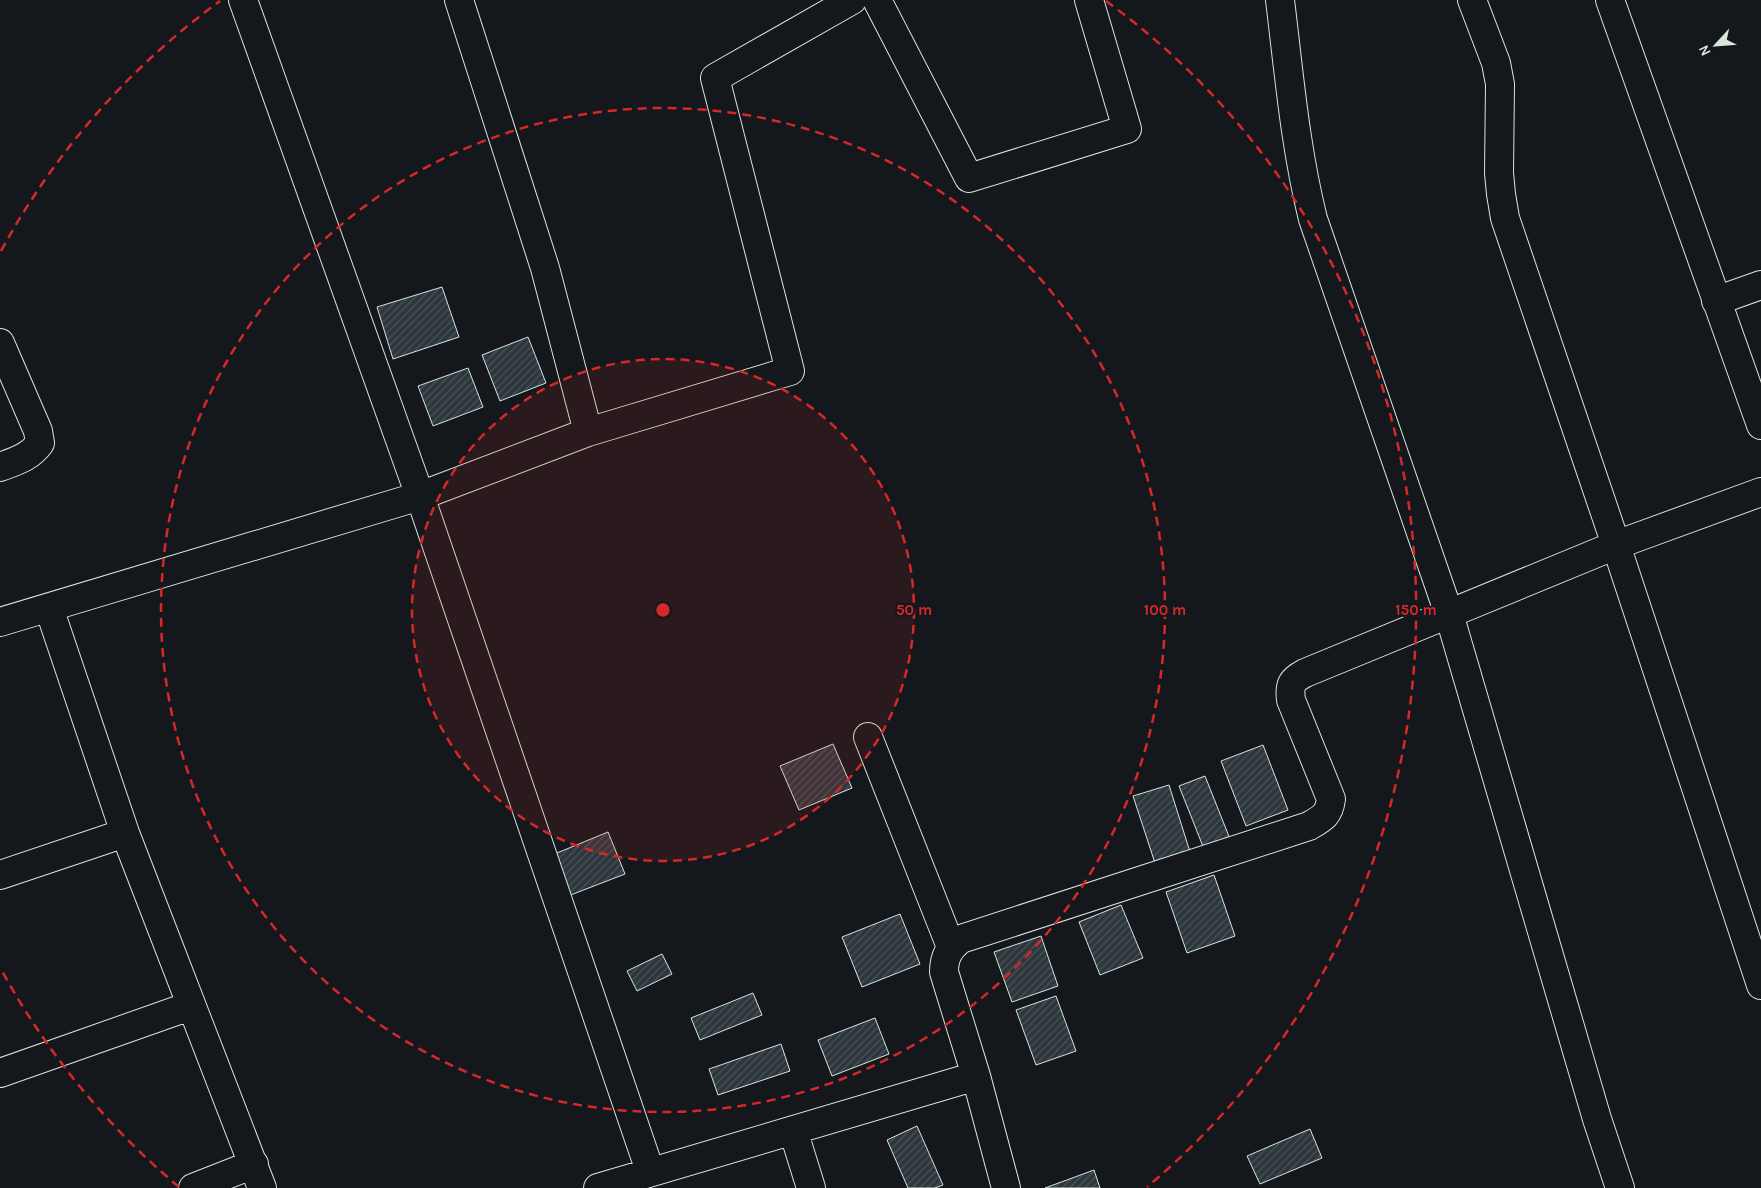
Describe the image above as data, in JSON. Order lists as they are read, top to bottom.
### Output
{
  "north": "bottom left",
  "rings": ["50 m", "100 m", "150 m"]
}
